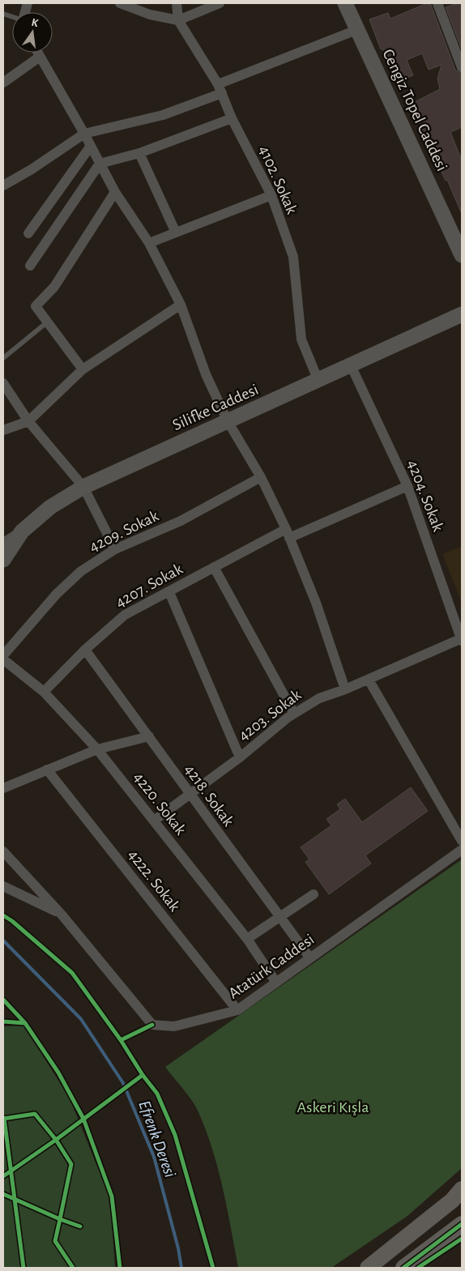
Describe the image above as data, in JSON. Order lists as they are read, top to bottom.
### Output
{
  "streets": {
    "street": [
      "Cengiz Topel Caddesi",
      "4102. Sokak",
      "Silifke Caddesi",
      "4204. Sokak",
      "4209. Sokak",
      "4207. Sokak",
      "4203. Sokak",
      "4218. Sokak",
      "4220. Sokak",
      "4222. Sokak",
      "Atatürk Caddesi"
    ]
  },
  "crossings": [
    ["4102. Sokak", "Silifke Caddesi"],
    ["Silifke Caddesi", "4204. Sokak"],
    ["4204. Sokak", "4207. Sokak"],
    ["4204. Sokak", "4203. Sokak"],
    ["4207. Sokak", "4218. Sokak"],
    ["4207. Sokak", "4220. Sokak"],
    ["4203. Sokak", "4218. Sokak"],
    ["4203. Sokak", "4220. Sokak"],
    ["4218. Sokak", "Atatürk Caddesi"],
    ["4220. Sokak", "Atatürk Caddesi"],
    ["4222. Sokak", "Atatürk Caddesi"]
  ],
  "water": ["Efrenk Deresi"],
  "parks": ["Askeri Kışla"],
  "north": "top"
}
